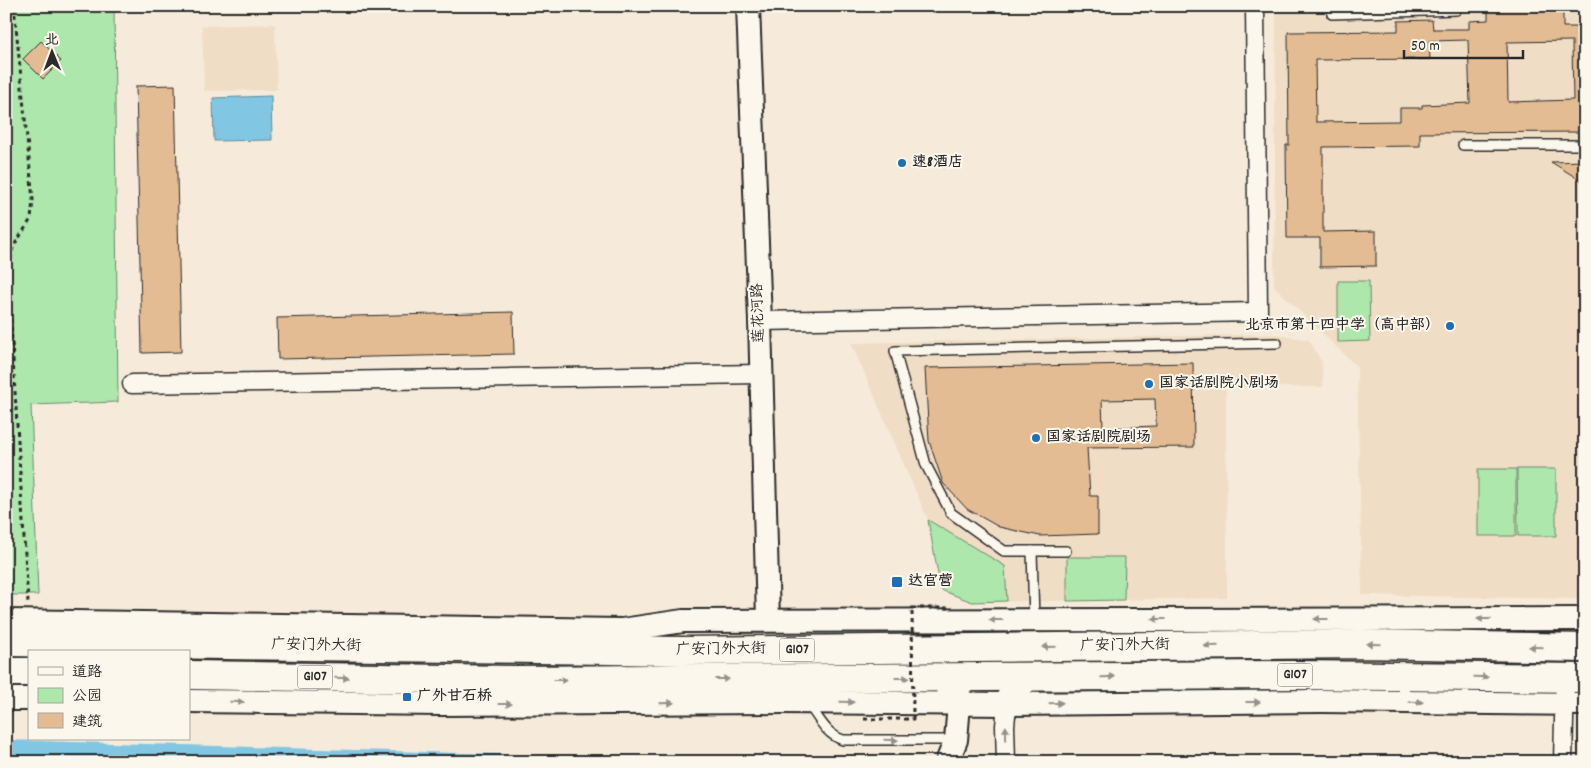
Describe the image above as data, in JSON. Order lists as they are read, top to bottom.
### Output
{
  "streets": {
    "highway": ["广安门外大街", "G107"],
    "street": ["莲花河路"]
  },
  "crossings": [
    ["莲花河路", "广安门外大街"]
  ],
  "places": {
    "other": [
      "速8酒店",
      "北京市第十四中学（高中部）",
      "国家话剧院小剧场",
      "国家话剧院剧场"
    ],
    "transit": ["达官营", "广外甘石桥"]
  },
  "legend": ["道路", "公园", "建筑"],
  "scale_bar": "50 m",
  "north": "top"
}
